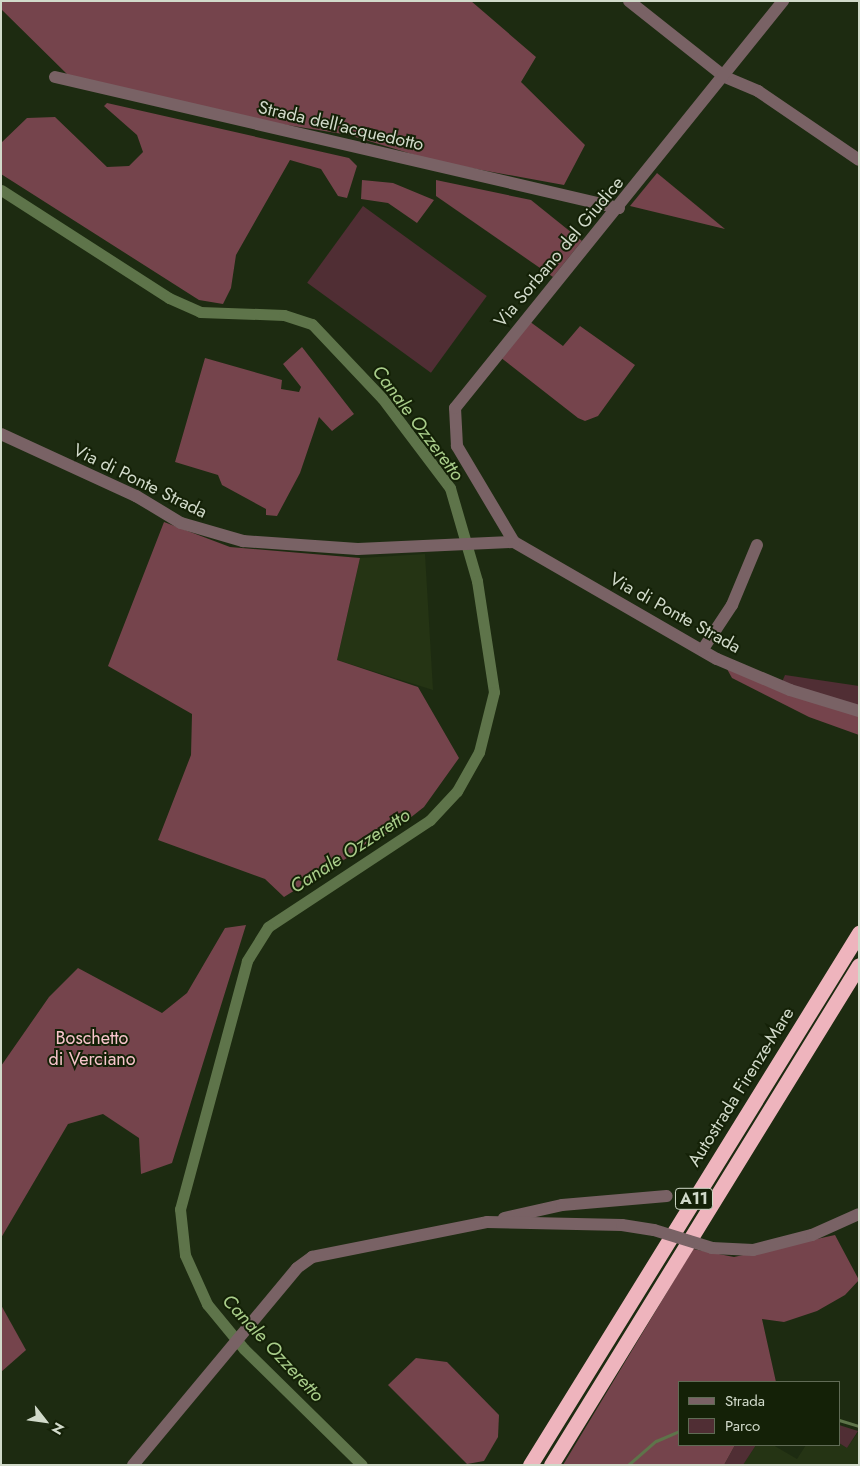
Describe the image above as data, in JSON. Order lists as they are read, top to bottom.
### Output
{
  "streets": {
    "highway": ["Autostrada Firenze-Mare", "A11"],
    "street": ["Strada dell'acquedotto", "Via Sorbano del Giudice", "Via di Ponte Strada"]
  },
  "crossings": [
    ["Strada dell'acquedotto", "Via Sorbano del Giudice"],
    ["Via Sorbano del Giudice", "Via di Ponte Strada"]
  ],
  "water": ["Canale Ozzeretto"],
  "parks": ["Boschetto di Verciano"],
  "legend": ["Strada", "Parco"],
  "north": "bottom right"
}
